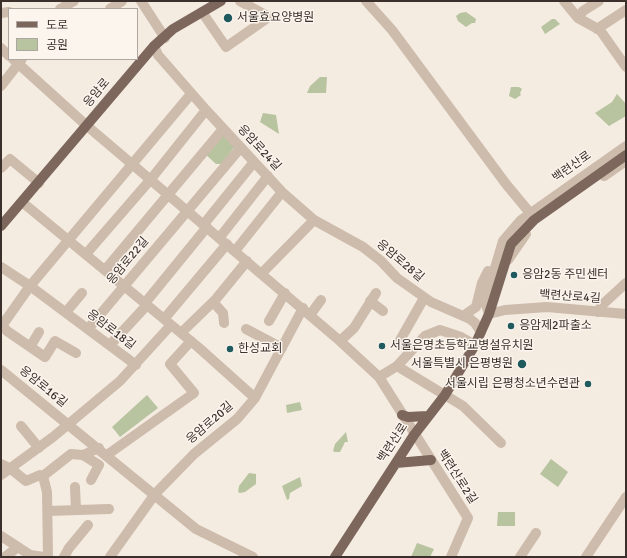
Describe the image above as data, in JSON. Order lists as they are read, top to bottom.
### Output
{
  "streets": {
    "main road": ["응암로", "백련산로"],
    "street": [
      "응암로24길",
      "응암로22길",
      "응암로28길",
      "백련산로4길",
      "응암로18길",
      "응암로16길",
      "응암로20길",
      "백련산로2길"
    ]
  },
  "crossings": [
    ["응암로", "응암로24길"],
    ["응암로24길", "응암로22길"],
    ["응암로24길", "응암로28길"],
    ["백련산로", "응암로28길"],
    ["백련산로", "백련산로4길"],
    ["백련산로", "백련산로2길"],
    ["응암로22길", "응암로18길"],
    ["응암로18길", "응암로16길"],
    ["응암로16길", "응암로20길"]
  ],
  "places": [
    "서울효요양병원",
    "응암2동 주민센터",
    "응암제2파출소",
    "서울은명초등학교병설유치원",
    "한성교회",
    "서울특별시 은평병원",
    "서울시립 은평청소년수련관"
  ],
  "legend": ["도로", "공원"]
}
